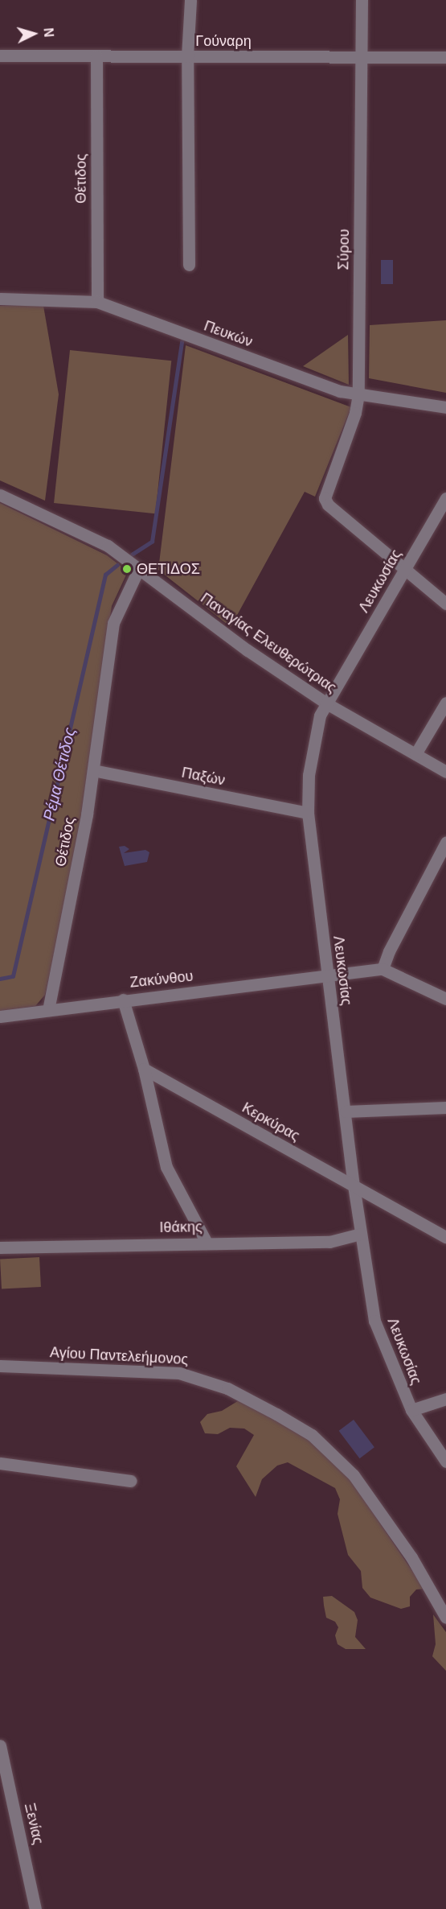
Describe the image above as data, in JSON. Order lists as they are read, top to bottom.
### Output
{
  "streets": {
    "street": [
      "Γούναρη",
      "Θέτιδος",
      "Σύρου",
      "Πευκών",
      "Λευκωσίας",
      "Παναγίας Ελευθερώτριας",
      "Παξών",
      "Ζακύνθου",
      "Κερκύρας",
      "Ιθάκης",
      "Αγίου Παντελεήμονος",
      "Ξενίας"
    ]
  },
  "crossings": [
    ["Γούναρη", "Θέτιδος"],
    ["Γούναρη", "Σύρου"],
    ["Θέτιδος", "Πευκών"],
    ["Θέτιδος", "Παναγίας Ελευθερώτριας"],
    ["Θέτιδος", "Παξών"],
    ["Θέτιδος", "Ζακύνθου"],
    ["Σύρου", "Πευκών"],
    ["Σύρου", "Λευκωσίας"],
    ["Λευκωσίας", "Παναγίας Ελευθερώτριας"],
    ["Λευκωσίας", "Παξών"],
    ["Λευκωσίας", "Ζακύνθου"],
    ["Λευκωσίας", "Κερκύρας"],
    ["Λευκωσίας", "Ιθάκης"]
  ],
  "water": ["Ρέμα Θέτιδος"],
  "places": ["ΘΕΤΙΔΟΣ"],
  "north": "right"
}
